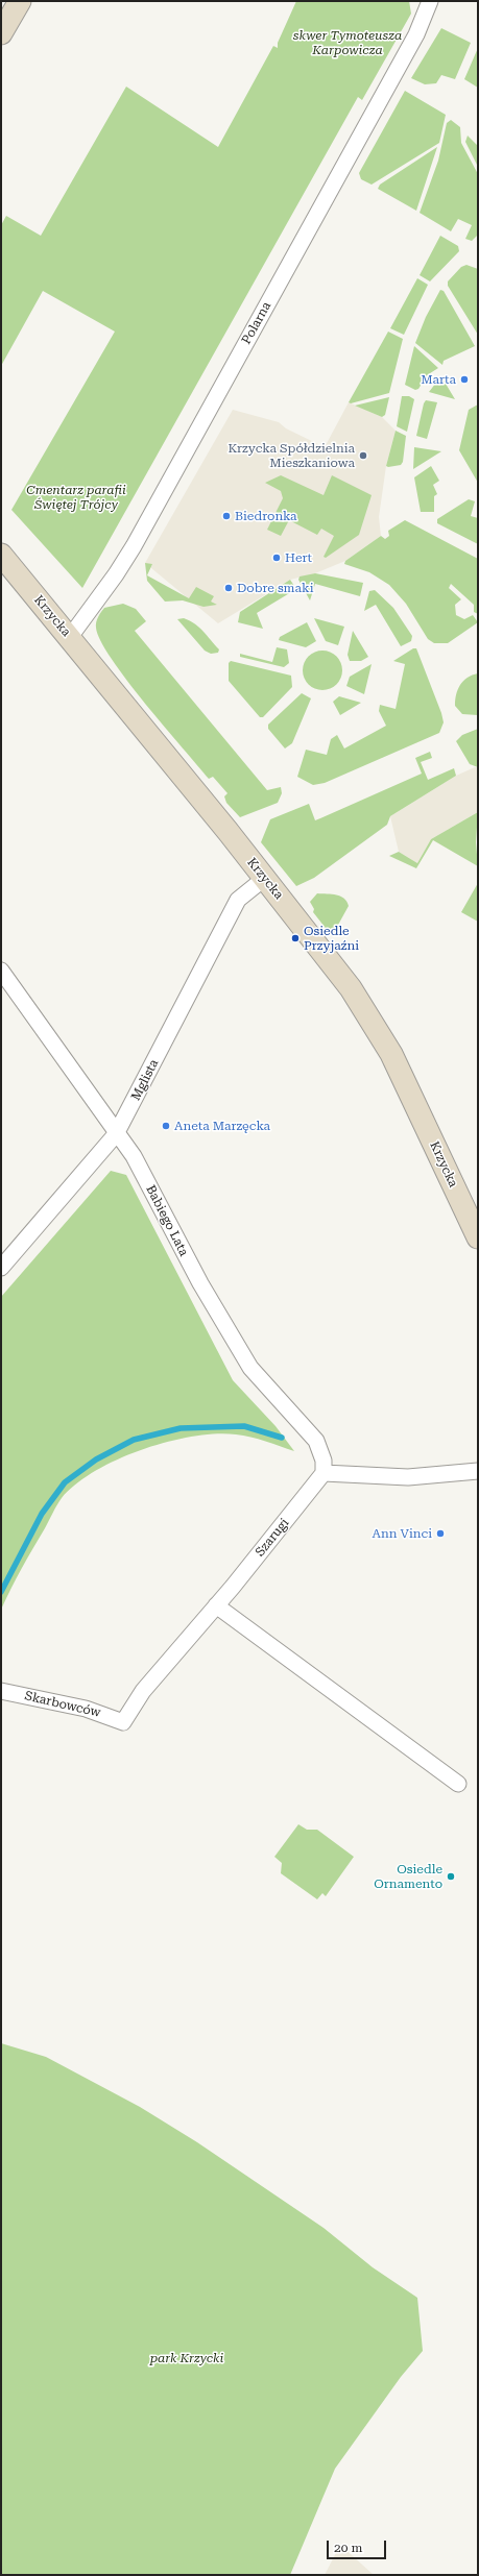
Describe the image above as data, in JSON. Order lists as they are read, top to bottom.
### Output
{
  "streets": {
    "street": [
      "Polarna",
      "Krzycka",
      "Mglista",
      "Babiego Lata",
      "Szarugi",
      "Skarbowców"
    ]
  },
  "crossings": [
    ["Polarna", "Krzycka"],
    ["Krzycka", "Mglista"],
    ["Mglista", "Babiego Lata"],
    ["Babiego Lata", "Szarugi"],
    ["Szarugi", "Skarbowców"]
  ],
  "parks": ["skwer Tymoteusza Karpowicza", "Cmentarz parafii Świętej Trójcy", "park Krzycki"],
  "places": [
    "Marta",
    "Krzycka Spółdzielnia Mieszkaniowa",
    "Biedronka",
    "Hert",
    "Dobre smaki",
    "Osiedle Przyjaźni",
    "Aneta Marzęcka",
    "Ann Vinci",
    "Osiedle Ornamento"
  ],
  "scale_bar": "20 m"
}
